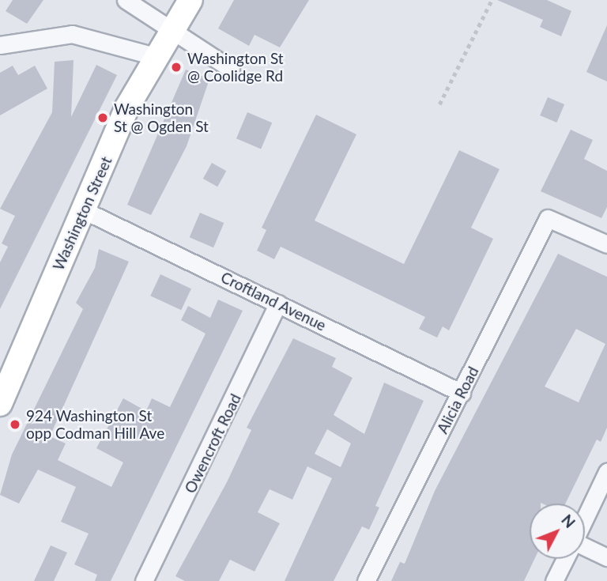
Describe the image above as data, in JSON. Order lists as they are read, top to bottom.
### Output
{
  "streets": {
    "main road": ["Washington Street"],
    "street": ["Croftland Avenue", "Alicia Road", "Owencroft Road"]
  },
  "crossings": [
    ["Washington Street", "Croftland Avenue"],
    ["Croftland Avenue", "Alicia Road"],
    ["Croftland Avenue", "Owencroft Road"]
  ],
  "places": ["Washington St @ Coolidge Rd", "Washington St @ Ogden St", "924 Washington St opp Codman Hill Ave"],
  "north": "top right"
}
